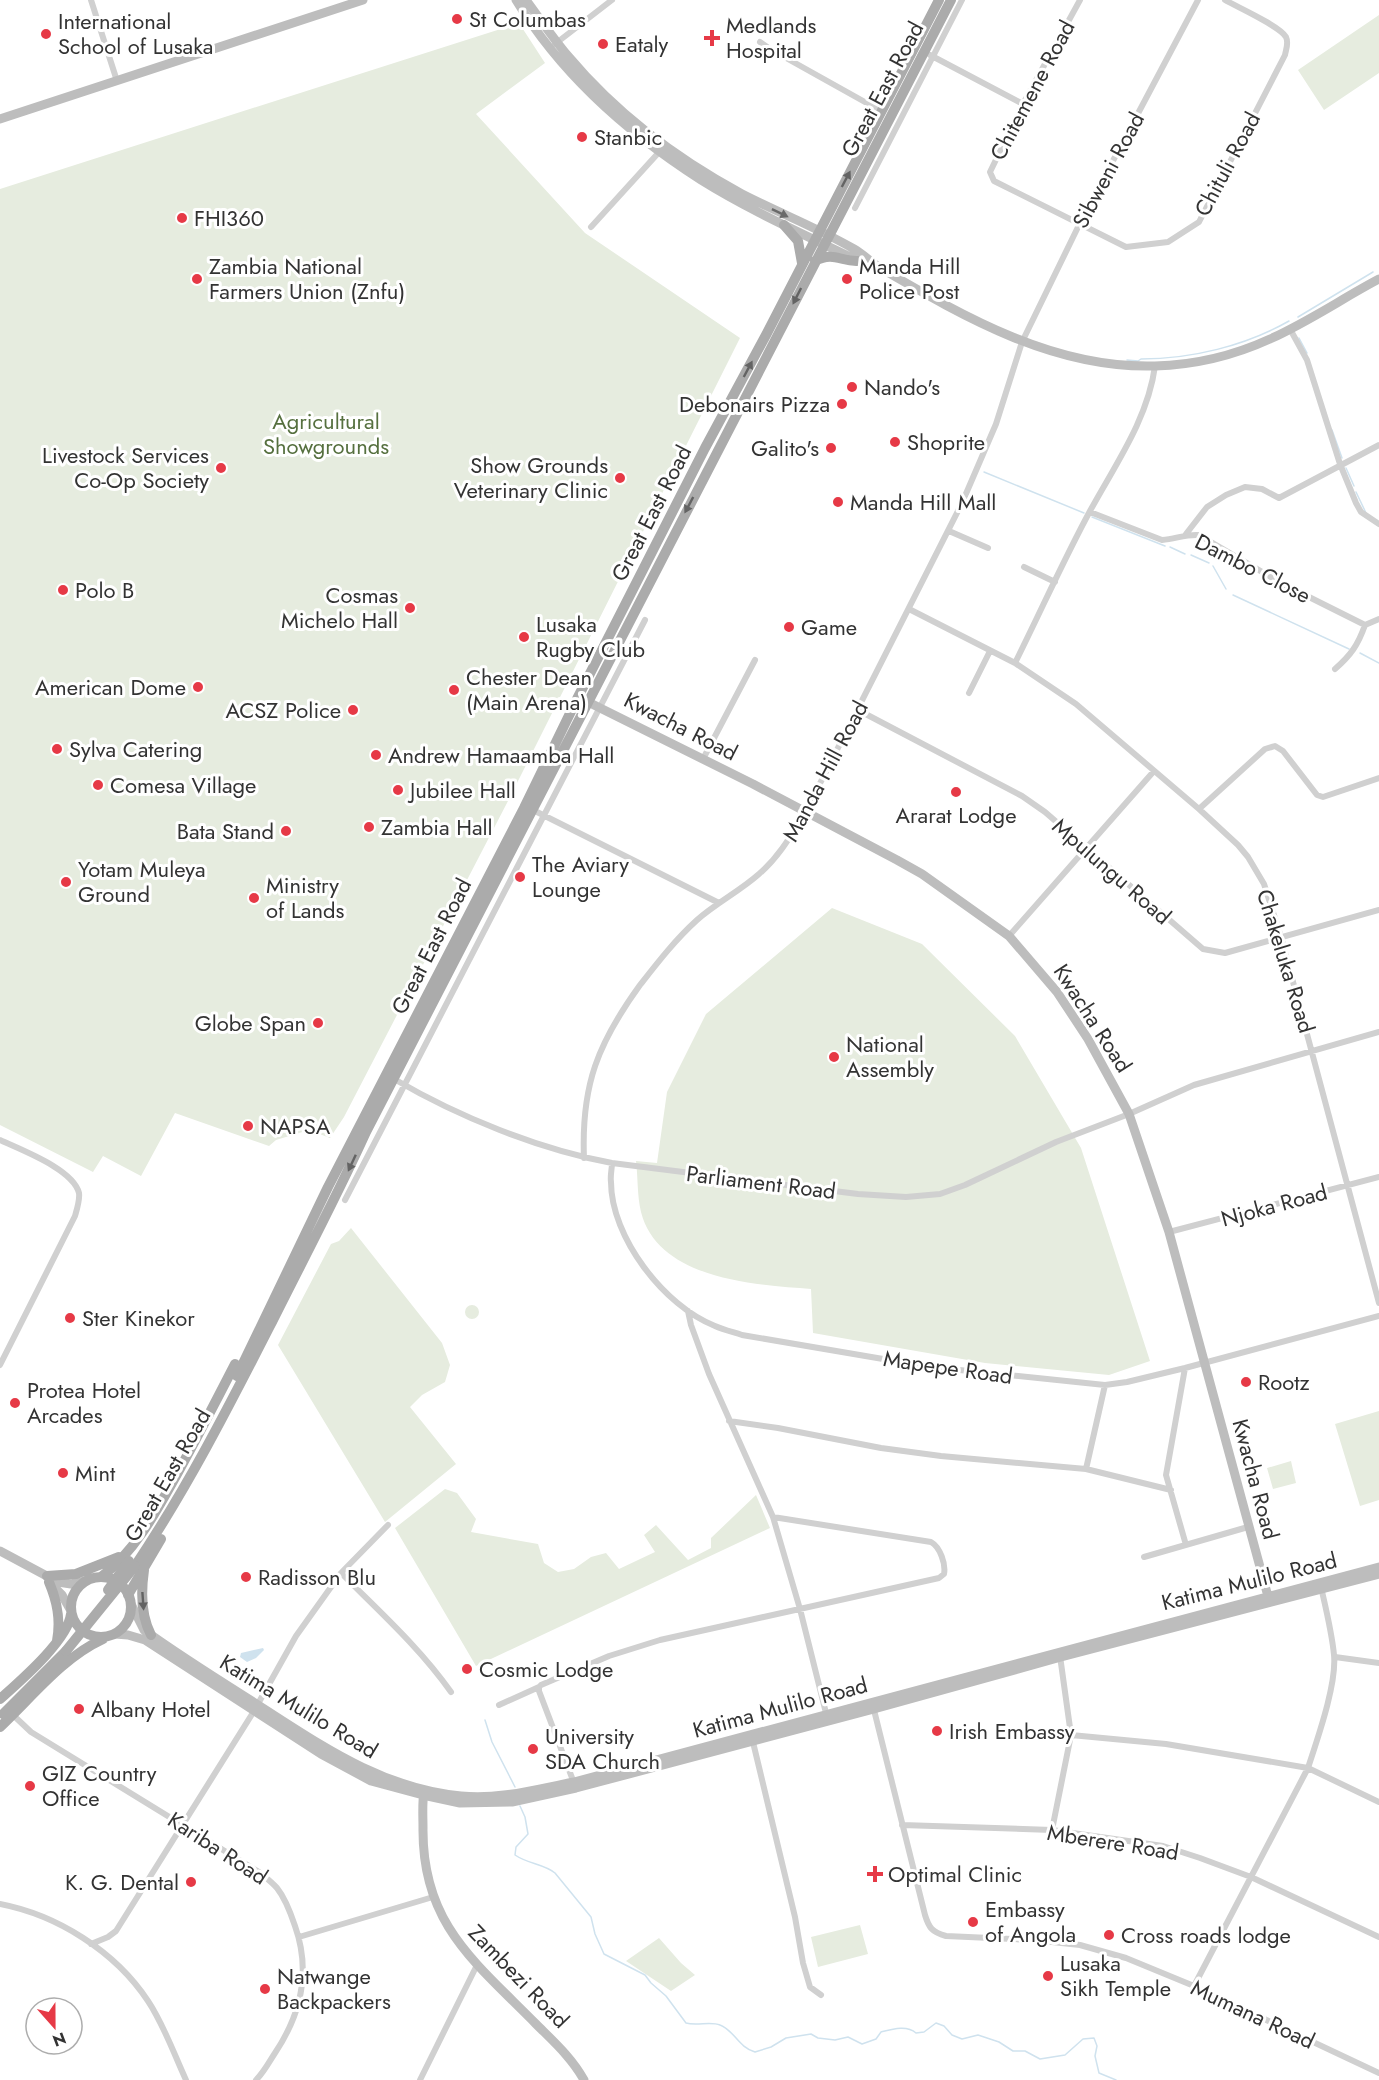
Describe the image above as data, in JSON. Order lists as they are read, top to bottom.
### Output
{
  "streets": {
    "main road": [
      "Great East Road",
      "Kwacha Road",
      "Katima Mulilo Road",
      "Zambezi Road"
    ],
    "street": [
      "Chitemene Road",
      "Chituli Road",
      "Sibweni Road",
      "Dambo Close",
      "Manda Hill Road",
      "Mpulungu Road",
      "Chakeluka Road",
      "Parliament Road",
      "Njoka Road",
      "Mapepe Road",
      "Mberere Road",
      "Kariba Road",
      "Mumana Road"
    ]
  },
  "crossings": [
    ["Great East Road", "Kwacha Road"],
    ["Great East Road", "Parliament Road"],
    ["Great East Road", "Katima Mulilo Road"],
    ["Chitemene Road", "Chituli Road"],
    ["Chituli Road", "Sibweni Road"],
    ["Sibweni Road", "Manda Hill Road"],
    ["Kwacha Road", "Manda Hill Road"],
    ["Kwacha Road", "Parliament Road"],
    ["Kwacha Road", "Njoka Road"],
    ["Kwacha Road", "Mapepe Road"],
    ["Kwacha Road", "Katima Mulilo Road"],
    ["Manda Hill Road", "Mpulungu Road"],
    ["Manda Hill Road", "Chakeluka Road"],
    ["Manda Hill Road", "Parliament Road"],
    ["Mpulungu Road", "Chakeluka Road"],
    ["Chakeluka Road", "Parliament Road"],
    ["Chakeluka Road", "Njoka Road"],
    ["Parliament Road", "Mapepe Road"],
    ["Katima Mulilo Road", "Zambezi Road"],
    ["Katima Mulilo Road", "Mumana Road"],
    ["Mberere Road", "Mumana Road"]
  ],
  "parks": ["Agricultural Showgrounds"],
  "places": {
    "other": [
      "St Columbas",
      "International School of Lusaka",
      "Eataly",
      "Stanbic",
      "FHI360",
      "Zambia National Farmers Union (Znfu)",
      "Manda Hill Police Post",
      "Nando's",
      "Debonairs Pizza",
      "Shoprite",
      "Galito's",
      "Livestock Services Co-Op Society",
      "Show Grounds Veterinary Clinic",
      "Manda Hill Mall",
      "Polo B",
      "Cosmas Michelo Hall",
      "Game",
      "Lusaka Rugby Club",
      "American Dome",
      "Chester Dean (Main Arena)",
      "ACSZ Police",
      "Sylva Catering",
      "Andrew Hamaamba Hall",
      "Comesa Village",
      "Jubilee Hall",
      "Ararat Lodge",
      "Zambia Hall",
      "Bata Stand",
      "The Aviary Lounge",
      "Yotam Muleya Ground",
      "Ministry of Lands",
      "Globe Span",
      "National Assembly",
      "NAPSA",
      "Ster Kinekor",
      "Rootz",
      "Protea Hotel Arcades",
      "Mint",
      "Radisson Blu",
      "Cosmic Lodge",
      "Albany Hotel",
      "Irish Embassy",
      "University SDA Church",
      "GIZ Country Office",
      "K. G. Dental",
      "Embassy of Angola",
      "Cross roads lodge",
      "Lusaka Sikh Temple",
      "Natwange Backpackers"
    ],
    "health": ["Medlands Hospital", "Optimal Clinic"]
  },
  "north": "bottom"
}
